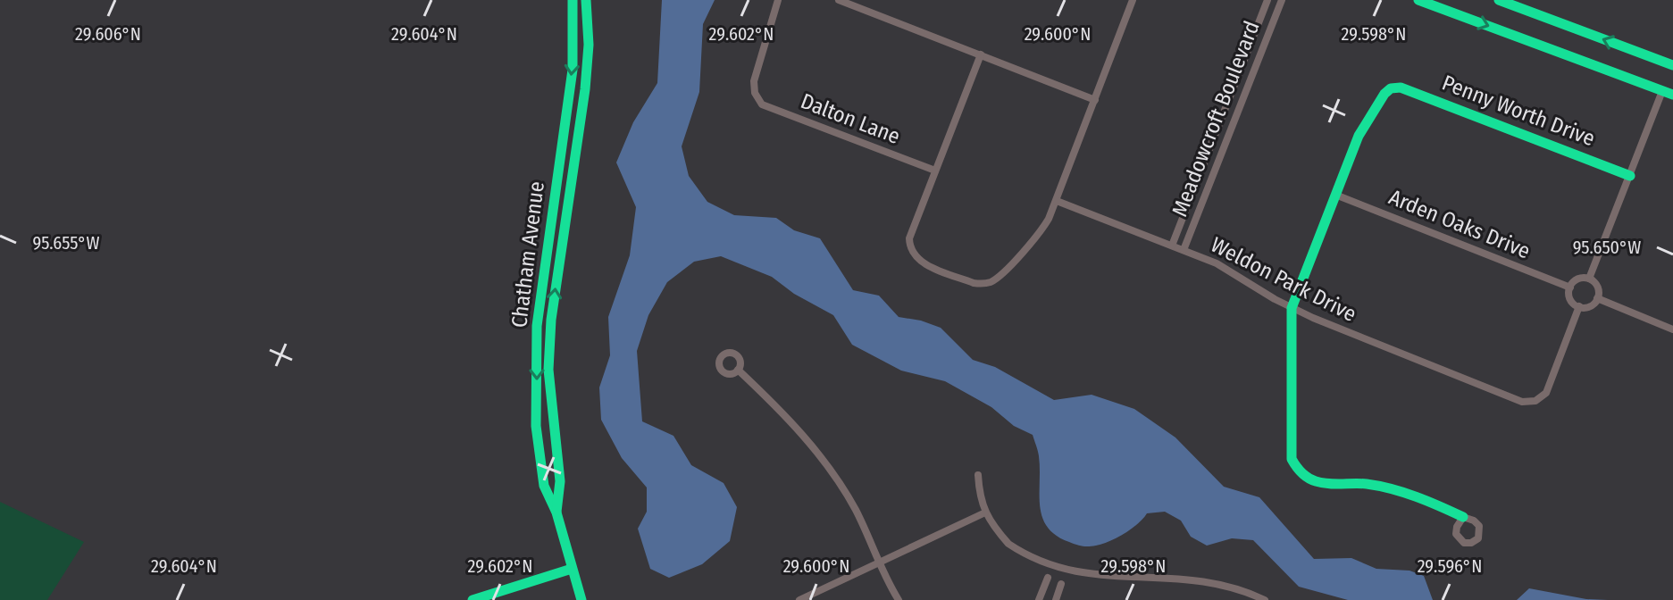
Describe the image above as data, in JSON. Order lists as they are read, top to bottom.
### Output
{
  "streets": {
    "street": [
      "Penny Worth Drive",
      "Dalton Lane",
      "Meadowcroft Boulevard",
      "Arden Oaks Drive",
      "Chatham Avenue",
      "Weldon Park Drive"
    ]
  },
  "crossings": [
    ["Penny Worth Drive", "Arden Oaks Drive"],
    ["Meadowcroft Boulevard", "Weldon Park Drive"],
    ["Arden Oaks Drive", "Weldon Park Drive"]
  ],
  "coordinates": [
    "29.606°N",
    "29.604°N",
    "29.602°N",
    "29.600°N",
    "29.598°N",
    "95.655°W",
    "95.650°W",
    "29.596°N"
  ]
}
